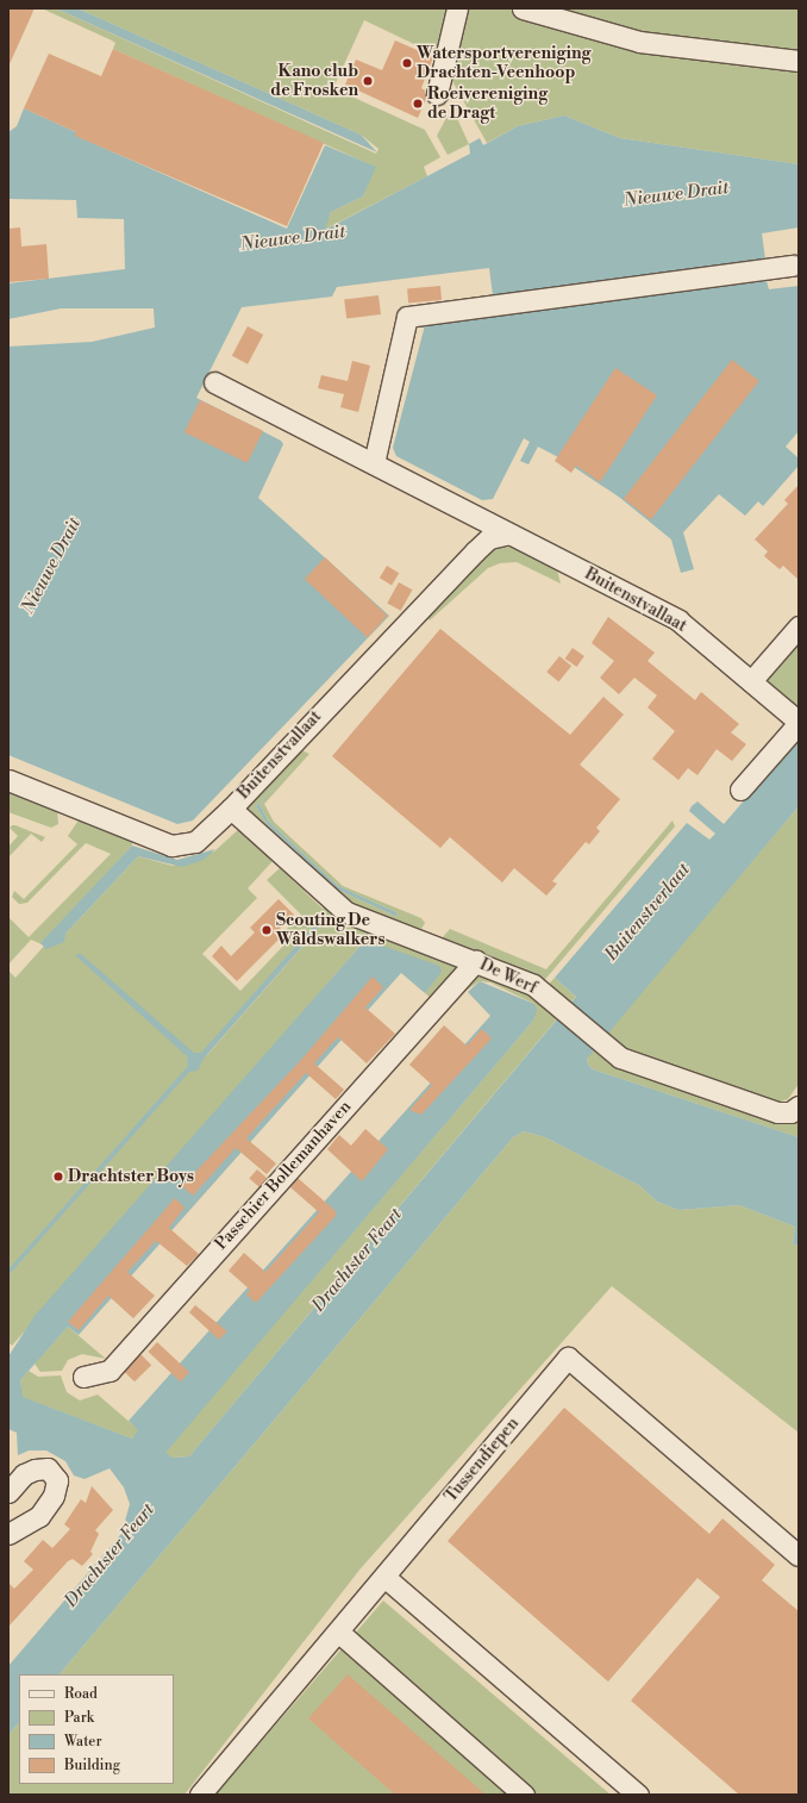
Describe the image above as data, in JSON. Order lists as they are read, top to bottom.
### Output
{
  "streets": {
    "street": [
      "Buitenstvallaat",
      "De Werf",
      "Passchier Bollemanhaven",
      "Tussendiepen"
    ]
  },
  "crossings": [
    ["Buitenstvallaat", "De Werf"],
    ["De Werf", "Passchier Bollemanhaven"]
  ],
  "water": ["Nieuwe Drait", "Buitenstverlaat", "Drachtster Feart"],
  "places": [
    "Watersportvereniging Drachten-Veenhoop",
    "Kano club de Frosken",
    "Roeivereniging de Dragt",
    "Scouting De Wâldswalkers",
    "Drachtster Boys"
  ],
  "legend": [
    "Road",
    "Park",
    "Water",
    "Building"
  ]
}
